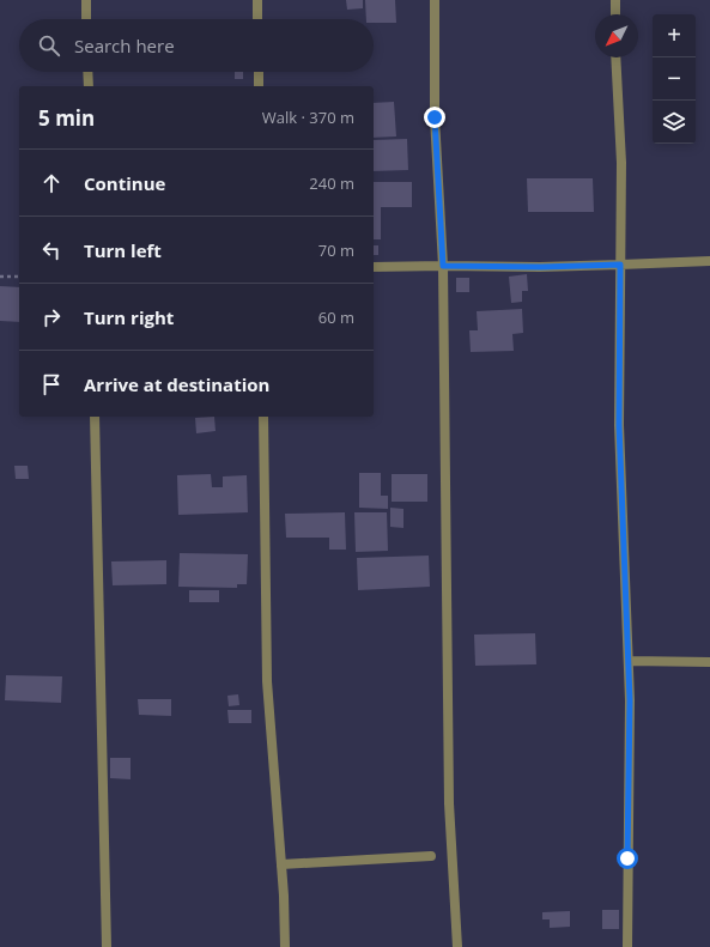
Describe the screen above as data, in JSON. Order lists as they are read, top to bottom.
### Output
{
  "north": "bottom left",
  "page": {
    "map_buttons": ["+", "−"],
    "search": "Search here",
    "heading": ["5 min", "Walk · 370 m"],
    "list": [
      ["Continue", "240 m"],
      ["Turn left", "70 m"],
      ["Turn right", "60 m"],
      "Arrive at destination"
    ]
  }
}
